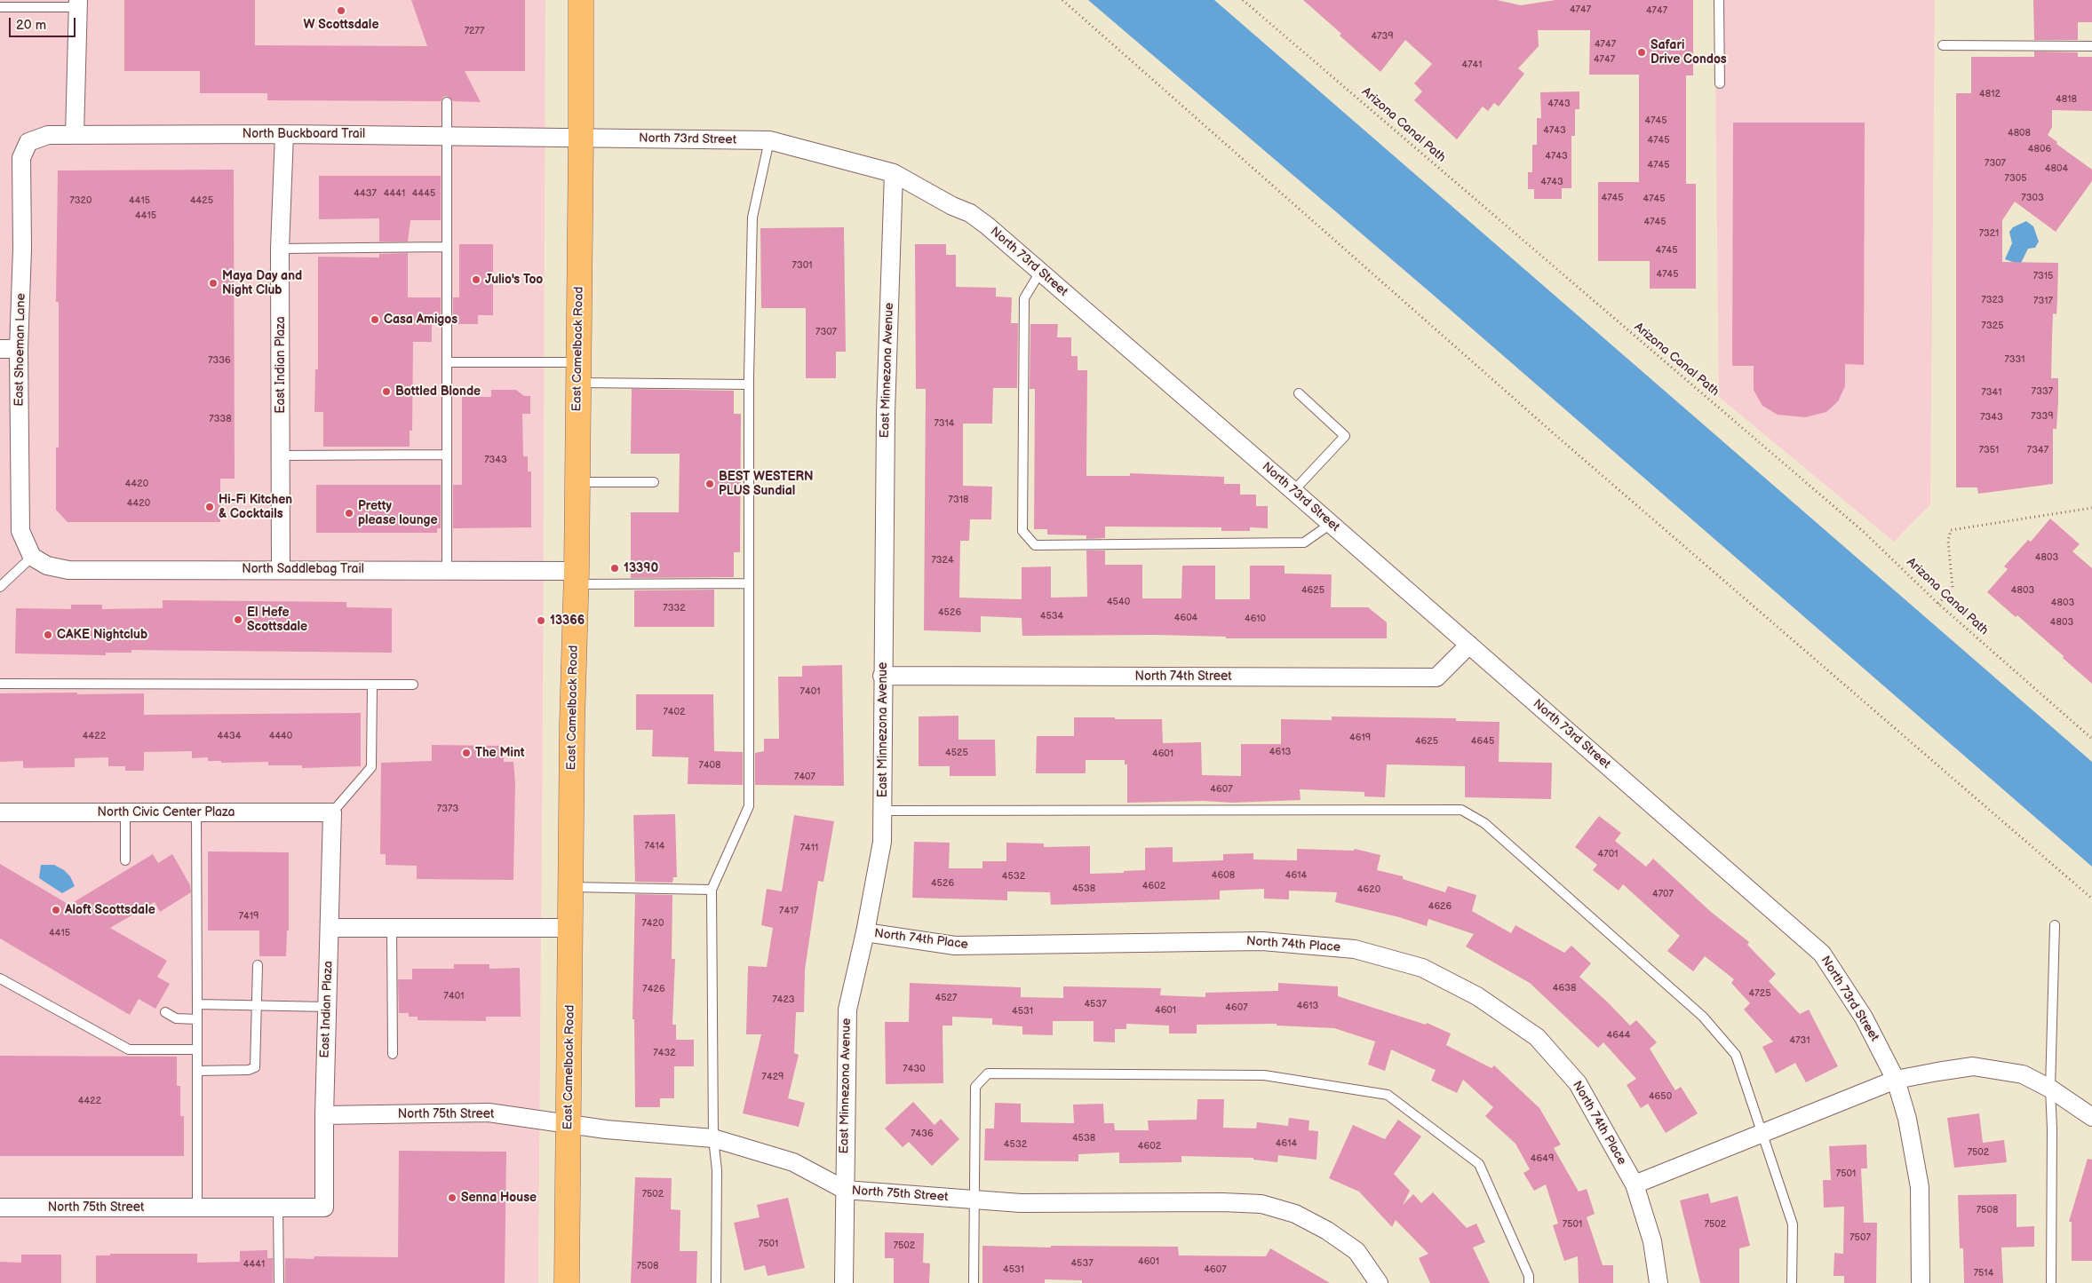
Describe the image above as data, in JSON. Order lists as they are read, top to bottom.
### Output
{
  "streets": {
    "main road": ["East Camelback Road"],
    "street": [
      "North Buckboard Trail",
      "North 73rd Street",
      "East Shoeman Lane",
      "East Indian Plaza",
      "East Minnezona Avenue",
      "North Saddlebag Trail",
      "North 74th Street",
      "North Civic Center Plaza",
      "North 74th Place",
      "North 75th Street"
    ],
    "path": ["Arizona Canal Path"]
  },
  "crossings": [
    ["North Buckboard Trail", "North 73rd Street"],
    ["North Buckboard Trail", "East Camelback Road"],
    ["North Buckboard Trail", "East Shoeman Lane"],
    ["North Buckboard Trail", "East Indian Plaza"],
    ["North 73rd Street", "East Camelback Road"],
    ["North 73rd Street", "East Minnezona Avenue"],
    ["North 73rd Street", "North 74th Street"],
    ["East Camelback Road", "North Saddlebag Trail"],
    ["East Camelback Road", "North 75th Street"],
    ["East Shoeman Lane", "North Saddlebag Trail"],
    ["East Indian Plaza", "North Saddlebag Trail"],
    ["East Indian Plaza", "North Civic Center Plaza"],
    ["East Indian Plaza", "North 75th Street"],
    ["East Minnezona Avenue", "North 74th Street"],
    ["East Minnezona Avenue", "North 74th Place"],
    ["East Minnezona Avenue", "North 75th Street"]
  ],
  "places": [
    "W Scottsdale",
    "Safari Drive Condos",
    "Julio's Too",
    "Maya Day and Night Club",
    "Casa Amigos",
    "Bottled Blonde",
    "BEST WESTERN PLUS Sundial",
    "Hi-Fi Kitchen & Cocktails",
    "Pretty please lounge",
    "13390",
    "El Hefe Scottsdale",
    "13366",
    "CAKE Nightclub",
    "The Mint",
    "Aloft Scottsdale",
    "Senna House"
  ],
  "house_numbers": [
    "4747",
    "4747",
    "7277",
    "4739",
    "4747",
    "4747",
    "4741",
    "4812",
    "4818",
    "4743",
    "4745",
    "4743",
    "4808",
    "4745",
    "4806",
    "4743",
    "7307",
    "4745",
    "4804",
    "7305",
    "4743",
    "4437",
    "4441",
    "4445",
    "4745",
    "7303",
    "4745",
    "7320",
    "4415",
    "4425",
    "4415",
    "4745",
    "7321",
    "4745",
    "7301",
    "4745",
    "7315",
    "7323",
    "7317",
    "7325",
    "7307",
    "7331",
    "7336",
    "7337",
    "7341",
    "7339",
    "7343",
    "7338",
    "7314",
    "7351",
    "7347",
    "7343",
    "4420",
    "7318",
    "4420",
    "4803",
    "7324",
    "4625",
    "4803",
    "4540",
    "4803",
    "7332",
    "4526",
    "4534",
    "4604",
    "4610",
    "4803",
    "7401",
    "7402",
    "4422",
    "4434",
    "4440",
    "4619",
    "4625",
    "4645",
    "4613",
    "4525",
    "4601",
    "7408",
    "7407",
    "4607",
    "7373",
    "7414",
    "7411",
    "4701",
    "4608",
    "4614",
    "4532",
    "4526",
    "4602",
    "4538",
    "4620",
    "4707",
    "4626",
    "7417",
    "7419",
    "7420",
    "4415",
    "4638",
    "7426",
    "4725",
    "7401",
    "4527",
    "7423",
    "4537",
    "4613",
    "4607",
    "4601",
    "4531",
    "4644",
    "4731",
    "7432",
    "7430",
    "7429",
    "4650",
    "4422",
    "7436",
    "4538",
    "4614",
    "4532",
    "4602",
    "7502",
    "4649",
    "7501",
    "7502",
    "7508",
    "7501",
    "7502",
    "7507",
    "7501",
    "7502",
    "4601",
    "4537",
    "4441",
    "7508",
    "4531",
    "4607",
    "7514"
  ],
  "scale_bar": "20 m"
}
